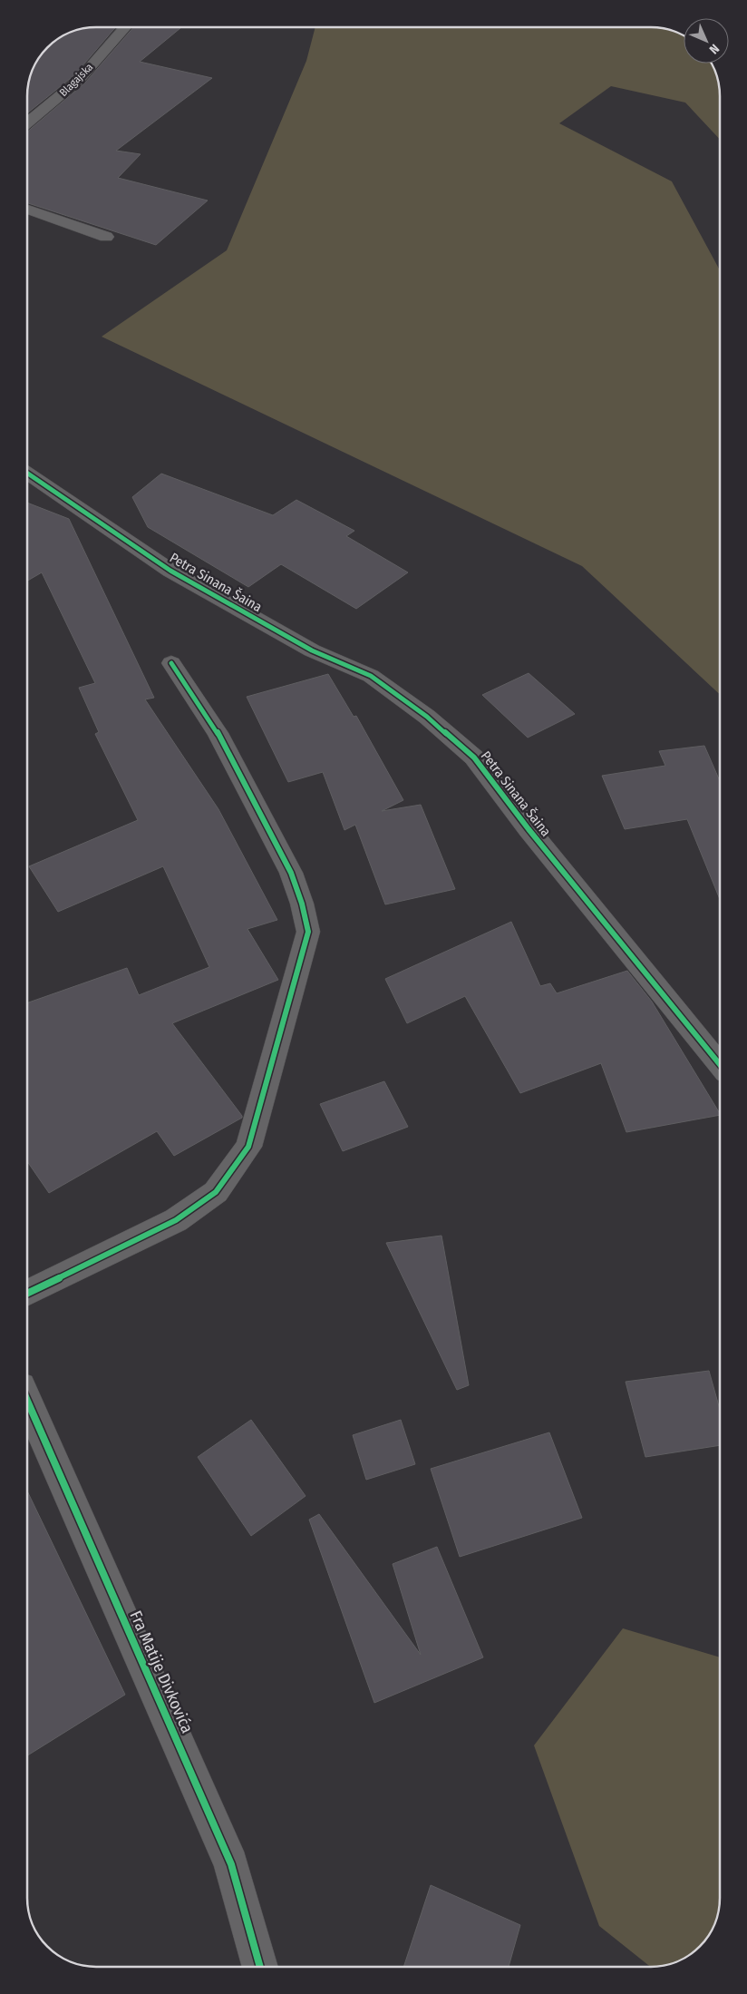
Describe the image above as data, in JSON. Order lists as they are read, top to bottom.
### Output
{
  "streets": {
    "street": ["Blagajska", "Petra Sinana Šaina", "Fra Matije Divkovića"]
  },
  "north": "bottom right"
}
